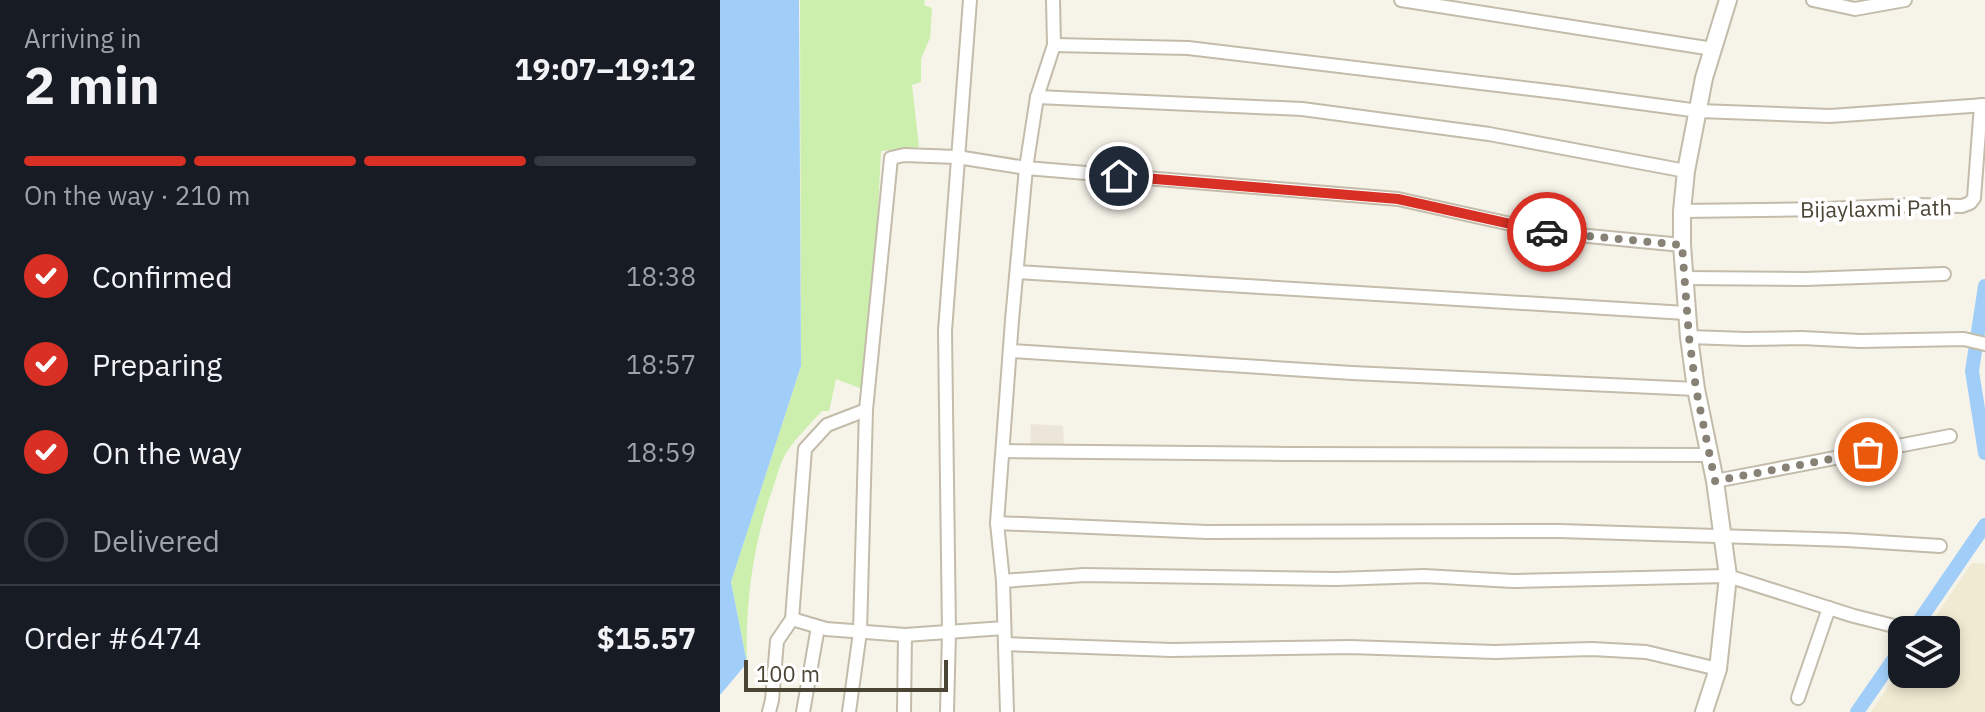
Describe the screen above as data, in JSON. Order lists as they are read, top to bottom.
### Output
{
  "streets": {
    "street": ["Bijaylaxmi Path"]
  },
  "scale_bar": "100 m",
  "page": {
    "heading": ["2 min", "Arriving in", "19:07–19:12"],
    "panel": ["Order #6474", "$15.57"],
    "bar": "On the way · 210 m",
    "list": [
      ["Confirmed", "18:38"],
      ["Preparing", "18:57"],
      ["On the way", "18:59"],
      "Delivered"
    ],
    "scale": "100 m"
  }
}
